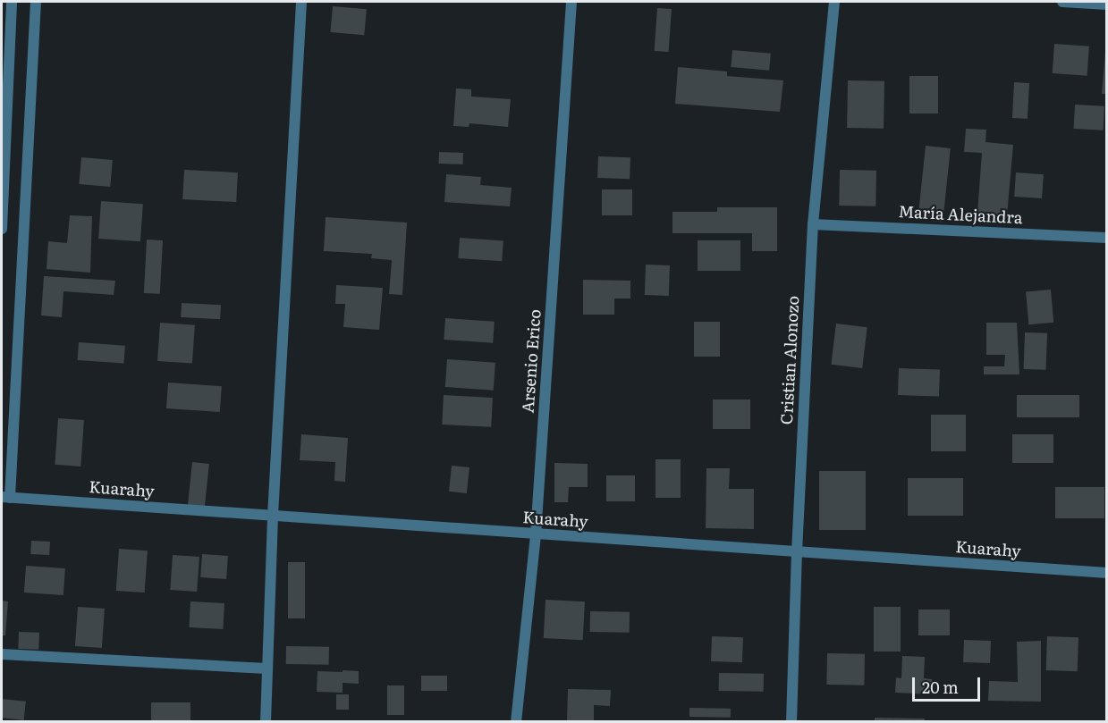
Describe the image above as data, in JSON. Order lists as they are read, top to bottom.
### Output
{
  "streets": {
    "street": [
      "María Alejandra",
      "Cristian Alonozo",
      "Arsenio Erico",
      "Kuarahy"
    ]
  },
  "crossings": [
    ["María Alejandra", "Cristian Alonozo"],
    ["Cristian Alonozo", "Kuarahy"],
    ["Arsenio Erico", "Kuarahy"]
  ],
  "scale_bar": "20 m"
}
